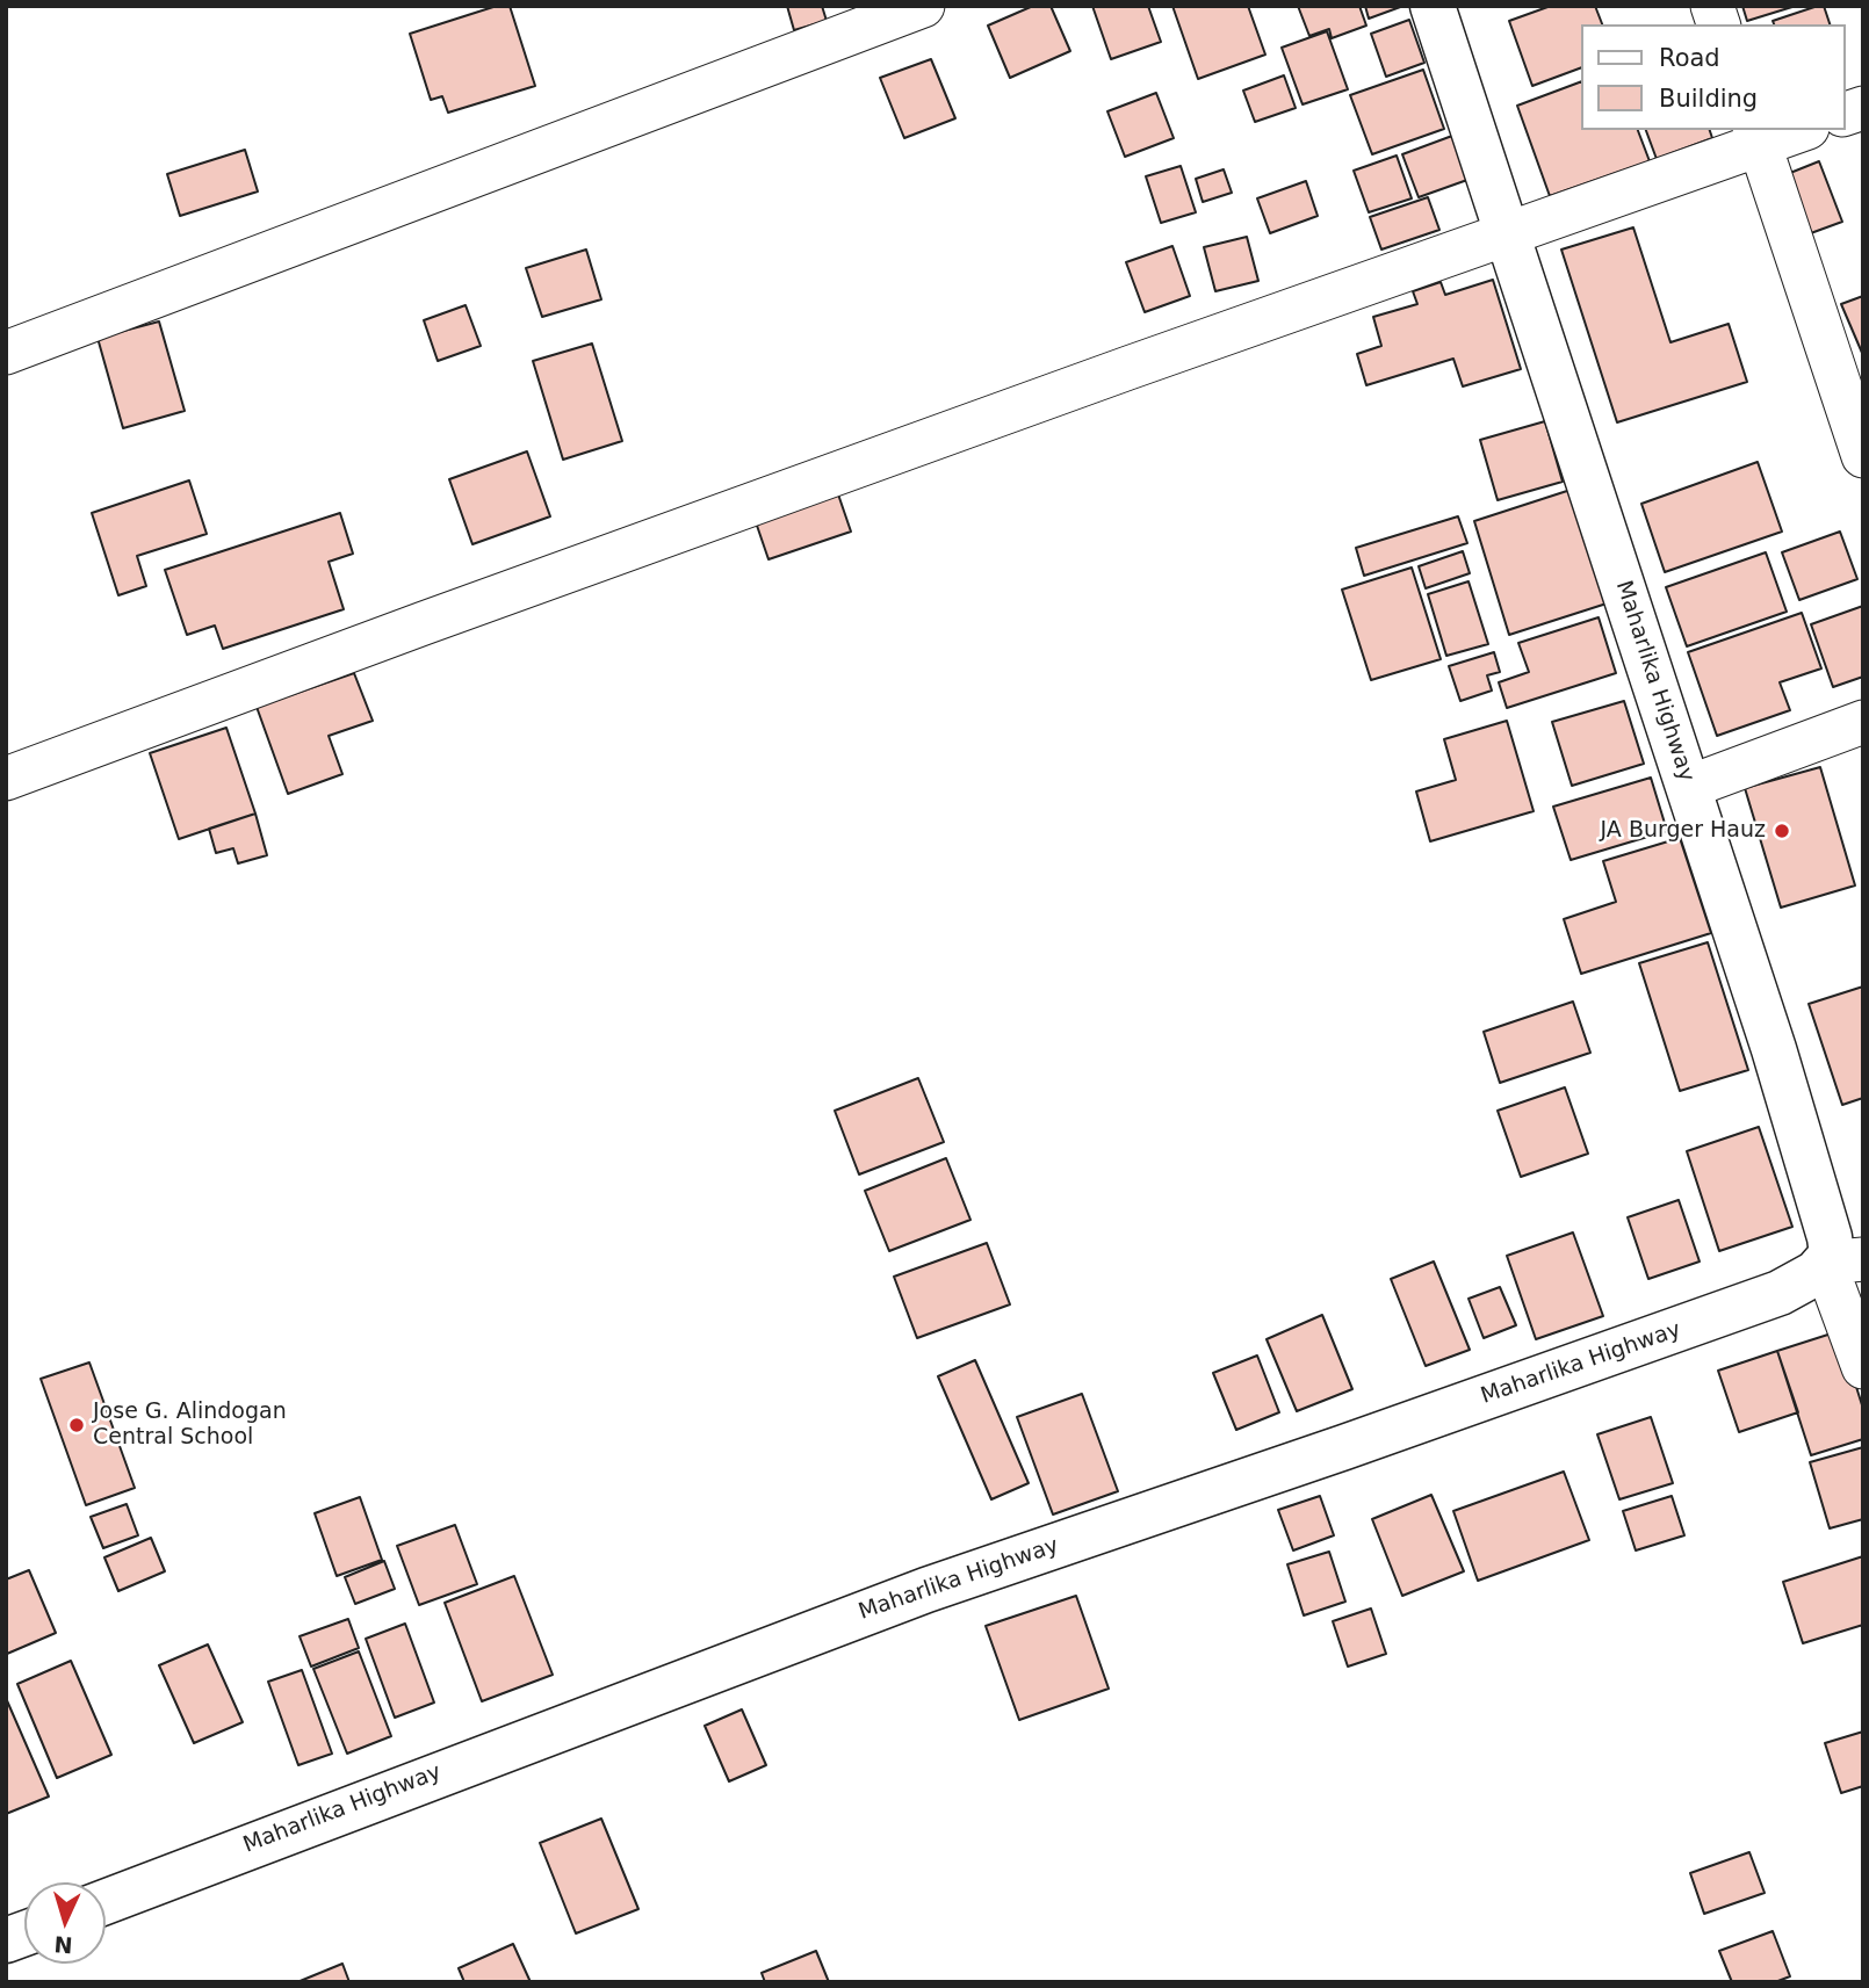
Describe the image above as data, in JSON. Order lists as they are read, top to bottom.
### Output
{
  "streets": {
    "highway": ["Maharlika Highway"]
  },
  "places": ["JA Burger Hauz", "Jose G. Alindogan Central School"],
  "legend": ["Road", "Building"],
  "north": "bottom"
}
